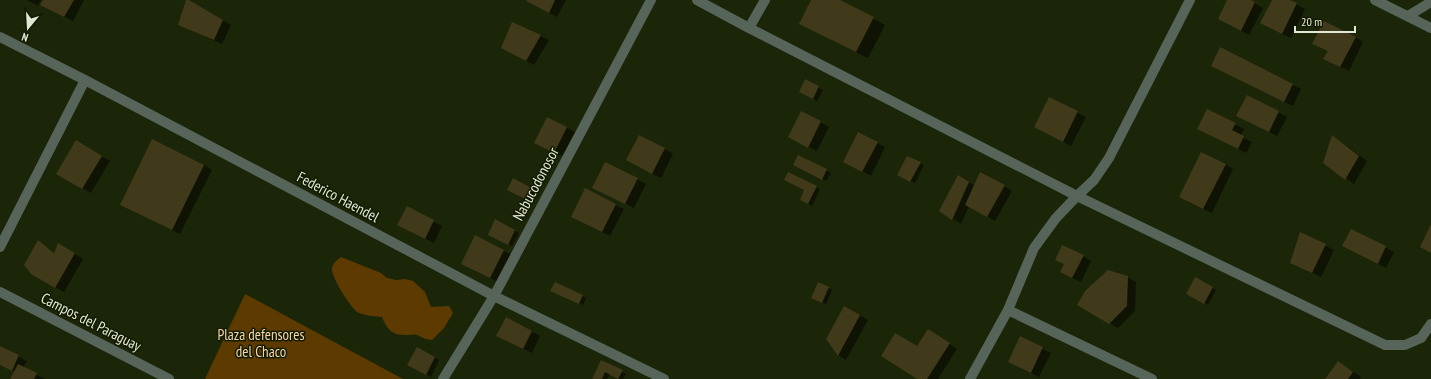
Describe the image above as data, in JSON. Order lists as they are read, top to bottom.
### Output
{
  "streets": {
    "street": ["Nabucodonosor", "Federico Haendel", "Campos del Paraguay"]
  },
  "crossings": [
    ["Nabucodonosor", "Federico Haendel"]
  ],
  "parks": ["Plaza defensores del Chaco"],
  "scale_bar": "20 m",
  "north": "bottom"
}
